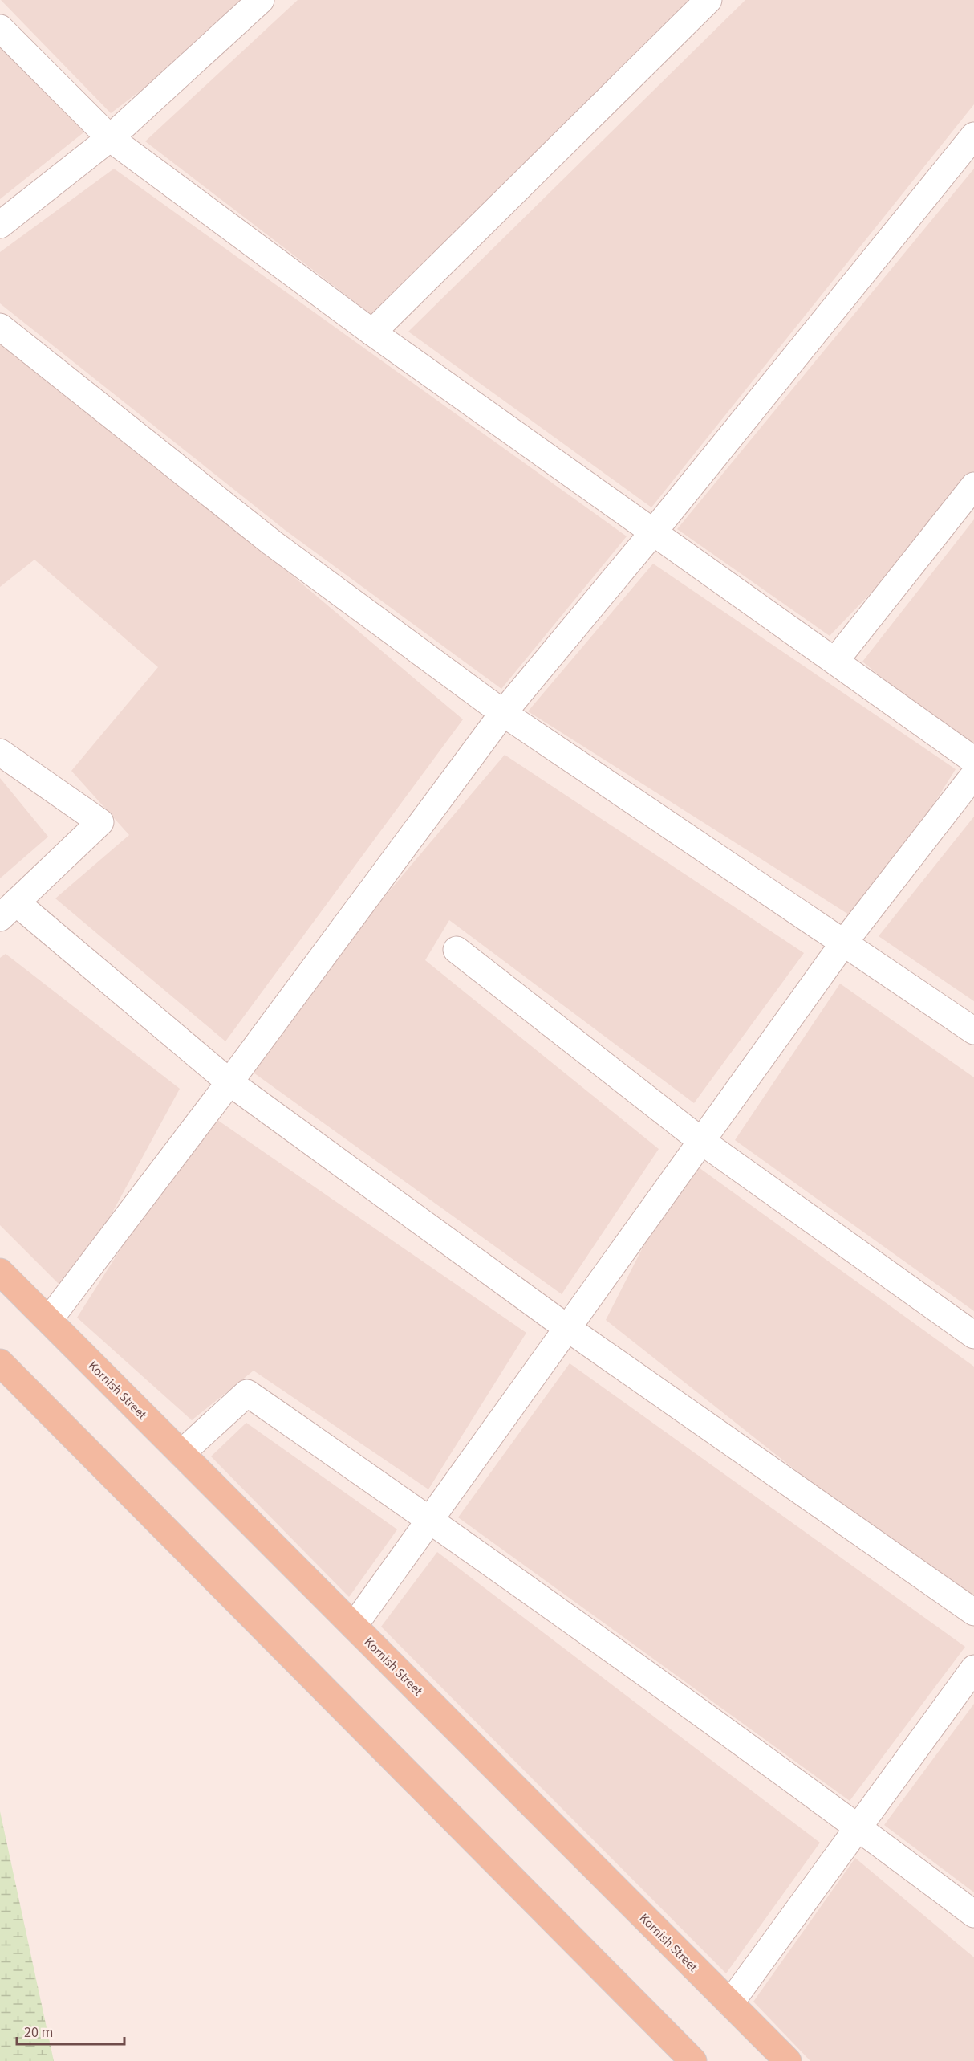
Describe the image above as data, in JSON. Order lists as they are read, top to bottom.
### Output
{
  "streets": {
    "main road": ["Kornish Street"]
  },
  "scale_bar": "20 m"
}
